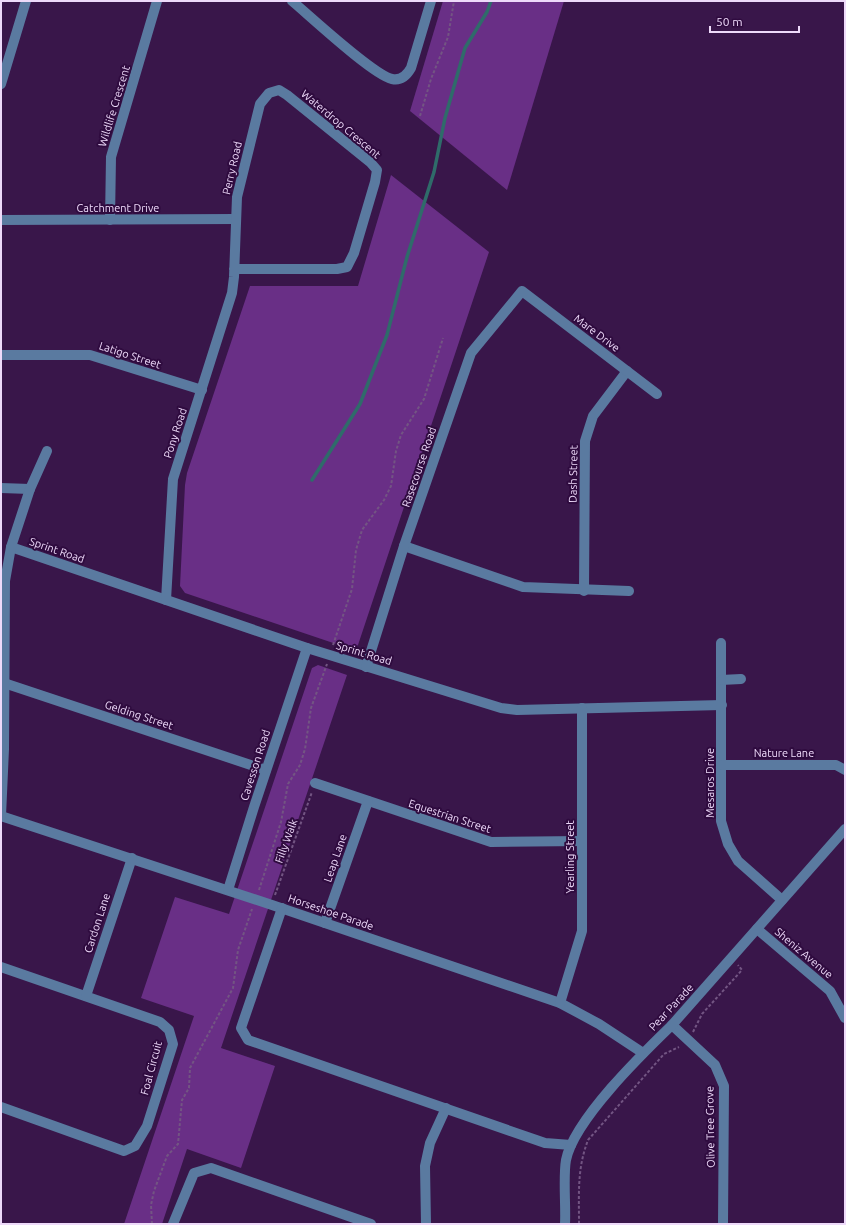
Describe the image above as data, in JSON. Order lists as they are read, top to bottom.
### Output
{
  "streets": {
    "street": [
      "Wildlife Crescent",
      "Waterdrop Crescent",
      "Perry Road",
      "Catchment Drive",
      "Mare Drive",
      "Latigo Street",
      "Pony Road",
      "Rasecourse Road",
      "Dash Street",
      "Sprint Road",
      "Gelding Street",
      "Nature Lane",
      "Cavesson Road",
      "Mesaros Drive",
      "Equestrian Street",
      "Yearling Street",
      "Leap Lane",
      "Horseshoe Parade",
      "Cardon Lane",
      "Sheniz Avenue",
      "Pear Parade",
      "Foal Circuit",
      "Olive Tree Grove"
    ],
    "path": ["Filly Walk"]
  },
  "crossings": [
    ["Wildlife Crescent", "Catchment Drive"],
    ["Waterdrop Crescent", "Perry Road"],
    ["Waterdrop Crescent", "Pony Road"],
    ["Perry Road", "Catchment Drive"],
    ["Perry Road", "Pony Road"],
    ["Mare Drive", "Rasecourse Road"],
    ["Mare Drive", "Dash Street"],
    ["Latigo Street", "Pony Road"],
    ["Pony Road", "Sprint Road"],
    ["Rasecourse Road", "Sprint Road"],
    ["Sprint Road", "Cavesson Road"],
    ["Sprint Road", "Mesaros Drive"],
    ["Sprint Road", "Yearling Street"],
    ["Gelding Street", "Cavesson Road"],
    ["Nature Lane", "Mesaros Drive"],
    ["Cavesson Road", "Horseshoe Parade"],
    ["Mesaros Drive", "Pear Parade"],
    ["Equestrian Street", "Filly Walk"],
    ["Equestrian Street", "Yearling Street"],
    ["Equestrian Street", "Leap Lane"],
    ["Filly Walk", "Horseshoe Parade"],
    ["Yearling Street", "Horseshoe Parade"],
    ["Leap Lane", "Horseshoe Parade"],
    ["Horseshoe Parade", "Cardon Lane"],
    ["Horseshoe Parade", "Pear Parade"],
    ["Cardon Lane", "Foal Circuit"],
    ["Sheniz Avenue", "Pear Parade"],
    ["Pear Parade", "Olive Tree Grove"]
  ],
  "scale_bar": "50 m"
}
